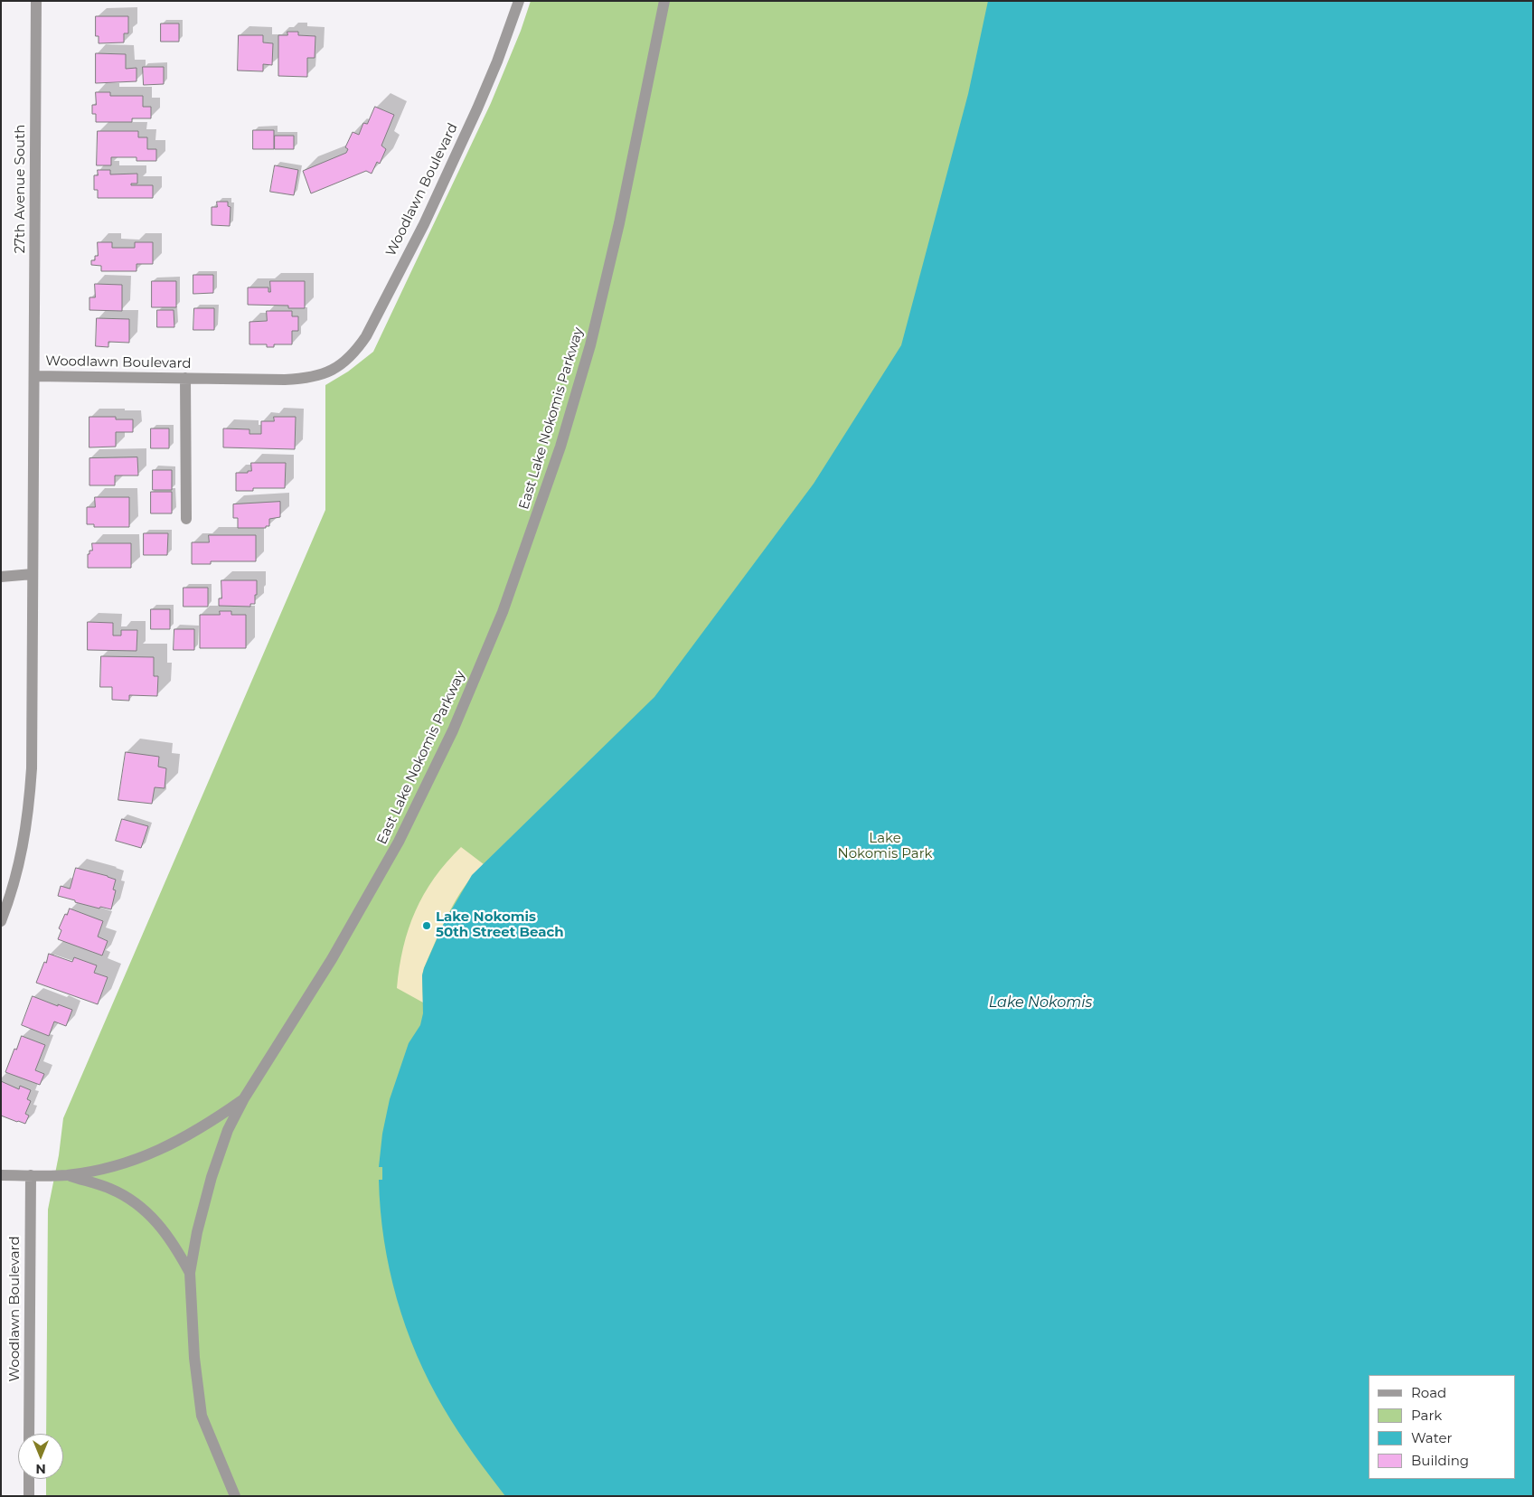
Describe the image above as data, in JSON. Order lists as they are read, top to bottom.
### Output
{
  "streets": {
    "street": ["27th Avenue South", "Woodlawn Boulevard", "East Lake Nokomis Parkway"]
  },
  "crossings": [
    ["27th Avenue South", "Woodlawn Boulevard"]
  ],
  "water": ["Lake Nokomis"],
  "parks": ["Lake Nokomis Park"],
  "places": ["Lake Nokomis 50th Street Beach"],
  "legend": [
    "Road",
    "Park",
    "Water",
    "Building"
  ],
  "north": "bottom"
}
